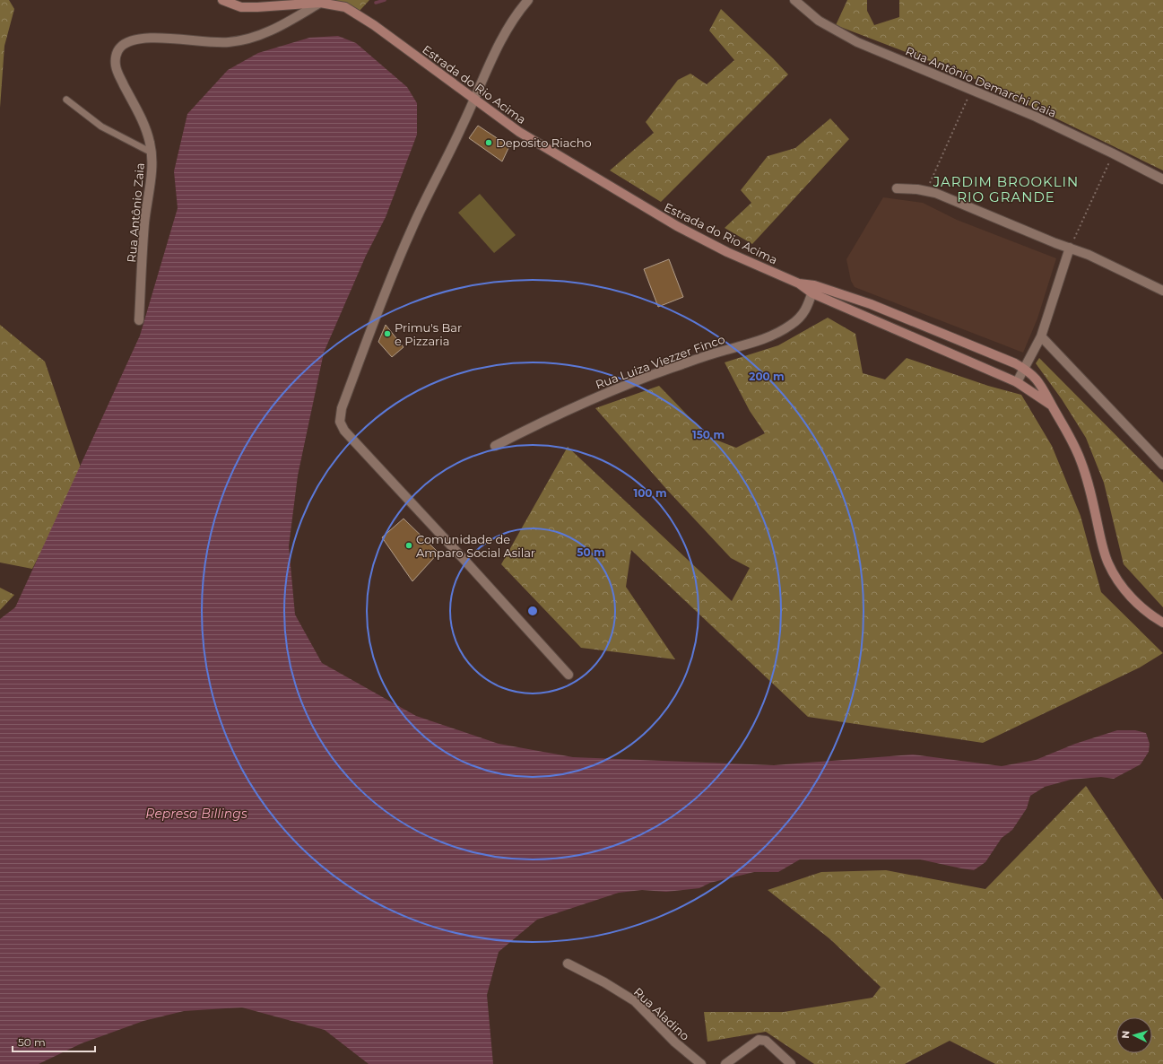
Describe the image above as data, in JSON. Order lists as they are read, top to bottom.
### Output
{
  "streets": {
    "main road": ["Estrada do Rio Acima"],
    "street": [
      "Rua Antônio Demarchi Gaia",
      "Rua Antônio Zaia",
      "Rua Luiza Viezzer Finco",
      "Rua Aladino"
    ]
  },
  "crossings": [
    ["Estrada do Rio Acima", "Rua Antônio Zaia"],
    ["Estrada do Rio Acima", "Rua Luiza Viezzer Finco"]
  ],
  "districts": ["JARDIM BROOKLIN RIO GRANDE"],
  "water": ["Represa Billings"],
  "places": ["Deposito Riacho", "Primu's Bar e Pizzaria", "Comunidade de Amparo Social Asilar"],
  "scale_bar": "50 m",
  "north": "left",
  "rings": [
    "200 m",
    "150 m",
    "100 m",
    "50 m"
  ]
}
